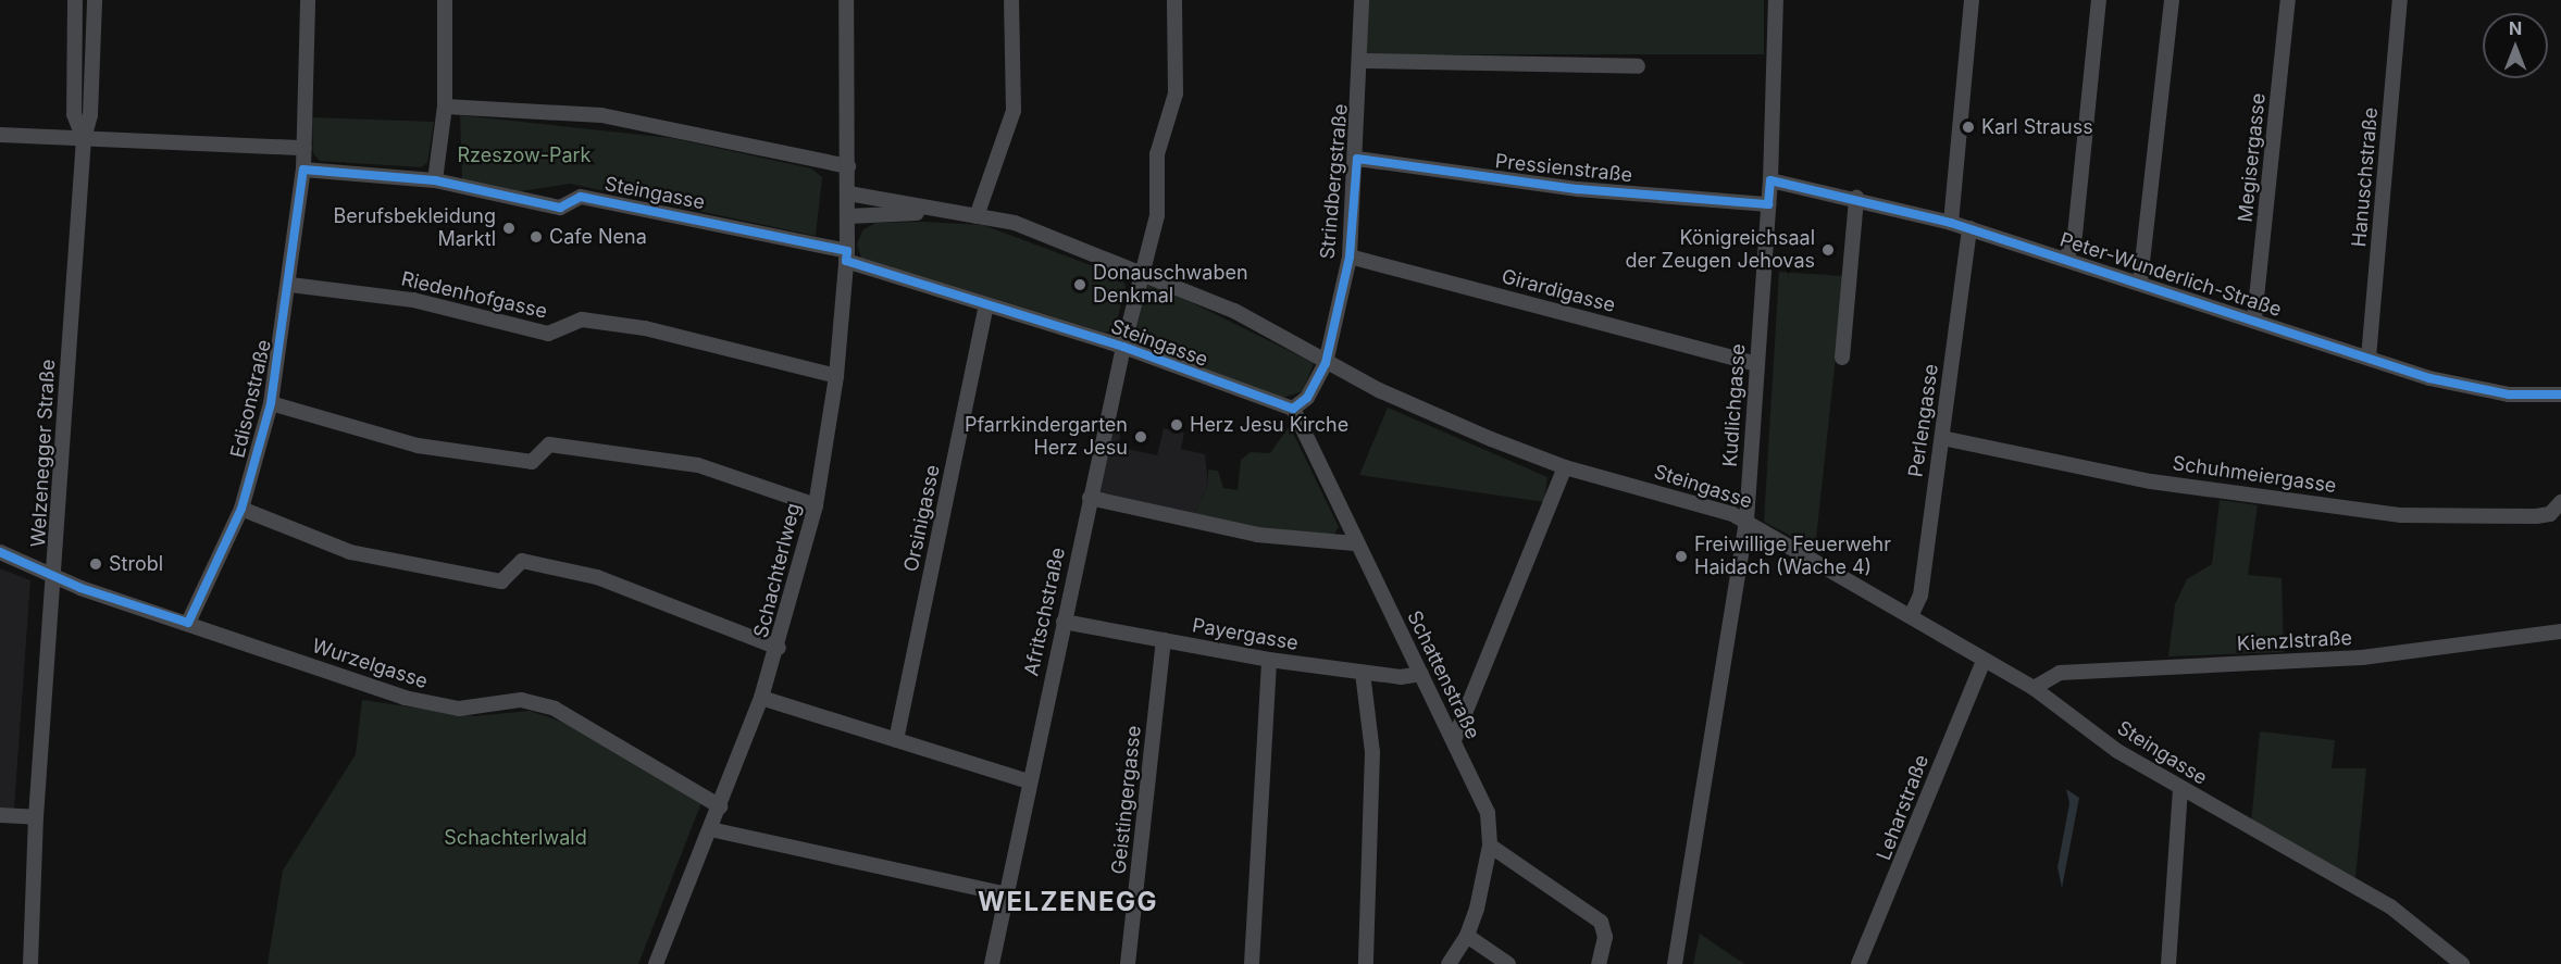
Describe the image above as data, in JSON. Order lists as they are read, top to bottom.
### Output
{
  "streets": {
    "street": [
      "Megisergasse",
      "Pressienstraße",
      "Hanuschstraße",
      "Strindbergstraße",
      "Steingasse",
      "Peter-Wunderlich-Straße",
      "Girardigasse",
      "Riedenhofgasse",
      "Edisonstraße",
      "Kudlichgasse",
      "Perlengasse",
      "Welzenegger Straße",
      "Schuhmeiergasse",
      "Orsinigasse",
      "Schachterlweg",
      "Afritschstraße",
      "Payergasse",
      "Kienzlstraße",
      "Wurzelgasse",
      "Schattenstraße",
      "Geistingergasse",
      "Leharstraße"
    ]
  },
  "crossings": [
    ["Megisergasse", "Peter-Wunderlich-Straße"],
    ["Pressienstraße", "Strindbergstraße"],
    ["Pressienstraße", "Kudlichgasse"],
    ["Hanuschstraße", "Peter-Wunderlich-Straße"],
    ["Strindbergstraße", "Steingasse"],
    ["Strindbergstraße", "Girardigasse"],
    ["Strindbergstraße", "Schattenstraße"],
    ["Steingasse", "Edisonstraße"],
    ["Steingasse", "Kudlichgasse"],
    ["Steingasse", "Perlengasse"],
    ["Steingasse", "Orsinigasse"],
    ["Steingasse", "Schachterlweg"],
    ["Steingasse", "Afritschstraße"],
    ["Steingasse", "Kienzlstraße"],
    ["Steingasse", "Schattenstraße"],
    ["Steingasse", "Leharstraße"],
    ["Peter-Wunderlich-Straße", "Kudlichgasse"],
    ["Peter-Wunderlich-Straße", "Perlengasse"],
    ["Girardigasse", "Kudlichgasse"],
    ["Riedenhofgasse", "Edisonstraße"],
    ["Riedenhofgasse", "Schachterlweg"],
    ["Edisonstraße", "Wurzelgasse"],
    ["Perlengasse", "Schuhmeiergasse"],
    ["Welzenegger Straße", "Wurzelgasse"],
    ["Schachterlweg", "Wurzelgasse"],
    ["Afritschstraße", "Payergasse"],
    ["Payergasse", "Schattenstraße"],
    ["Payergasse", "Geistingergasse"]
  ],
  "districts": ["WELZENEGG"],
  "parks": ["Rzeszow-Park", "Schachterlwald"],
  "places": [
    "Karl Strauss",
    "Berufsbekleidung Marktl",
    "Cafe Nena",
    "Königreichsaal der Zeugen Jehovas",
    "Donauschwaben Denkmal",
    "Herz Jesu Kirche",
    "Pfarrkindergarten Herz Jesu",
    "Freiwillige Feuerwehr Haidach (Wache 4)",
    "Strobl"
  ],
  "north": "top"
}
